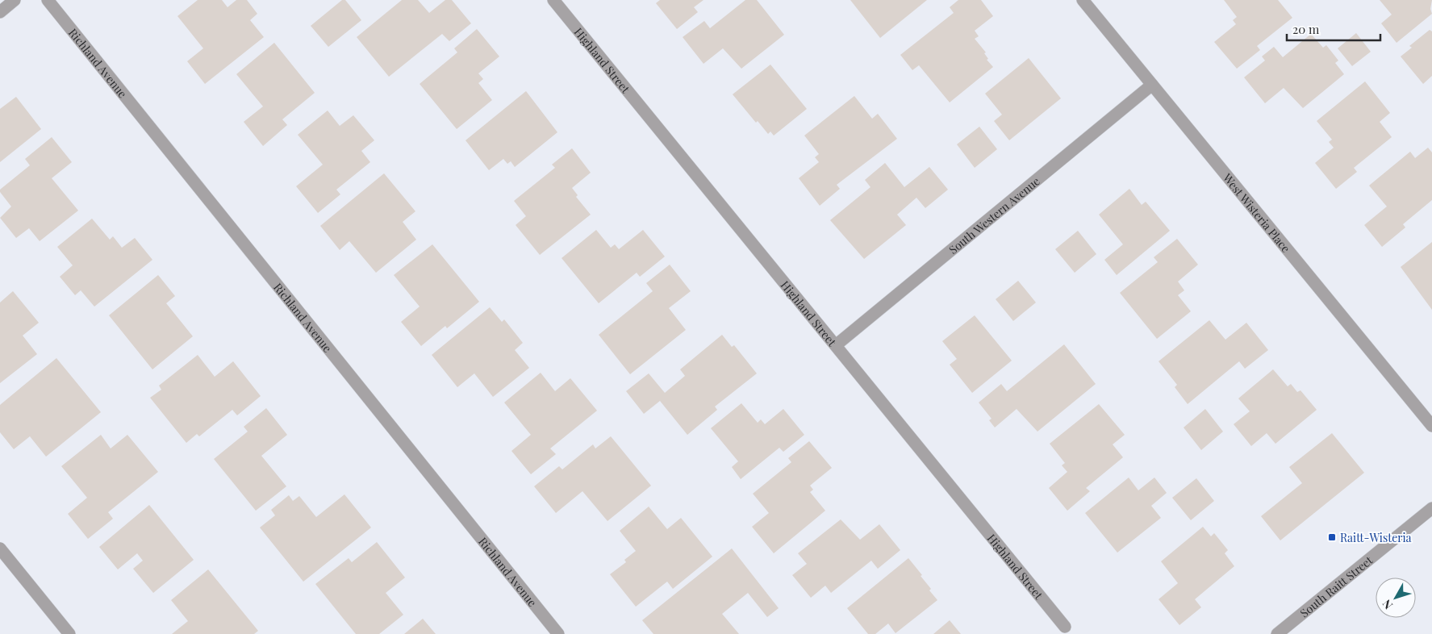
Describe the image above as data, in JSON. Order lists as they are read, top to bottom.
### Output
{
  "streets": {
    "street": [
      "Highland Street",
      "Richland Avenue",
      "West Wisteria Place",
      "South Western Avenue",
      "South Raitt Street"
    ]
  },
  "crossings": [
    ["Highland Street", "South Western Avenue"],
    ["West Wisteria Place", "South Western Avenue"]
  ],
  "places": {
    "transit": ["Raitt-Wisteria"]
  },
  "scale_bar": "20 m",
  "north": "bottom left"
}
